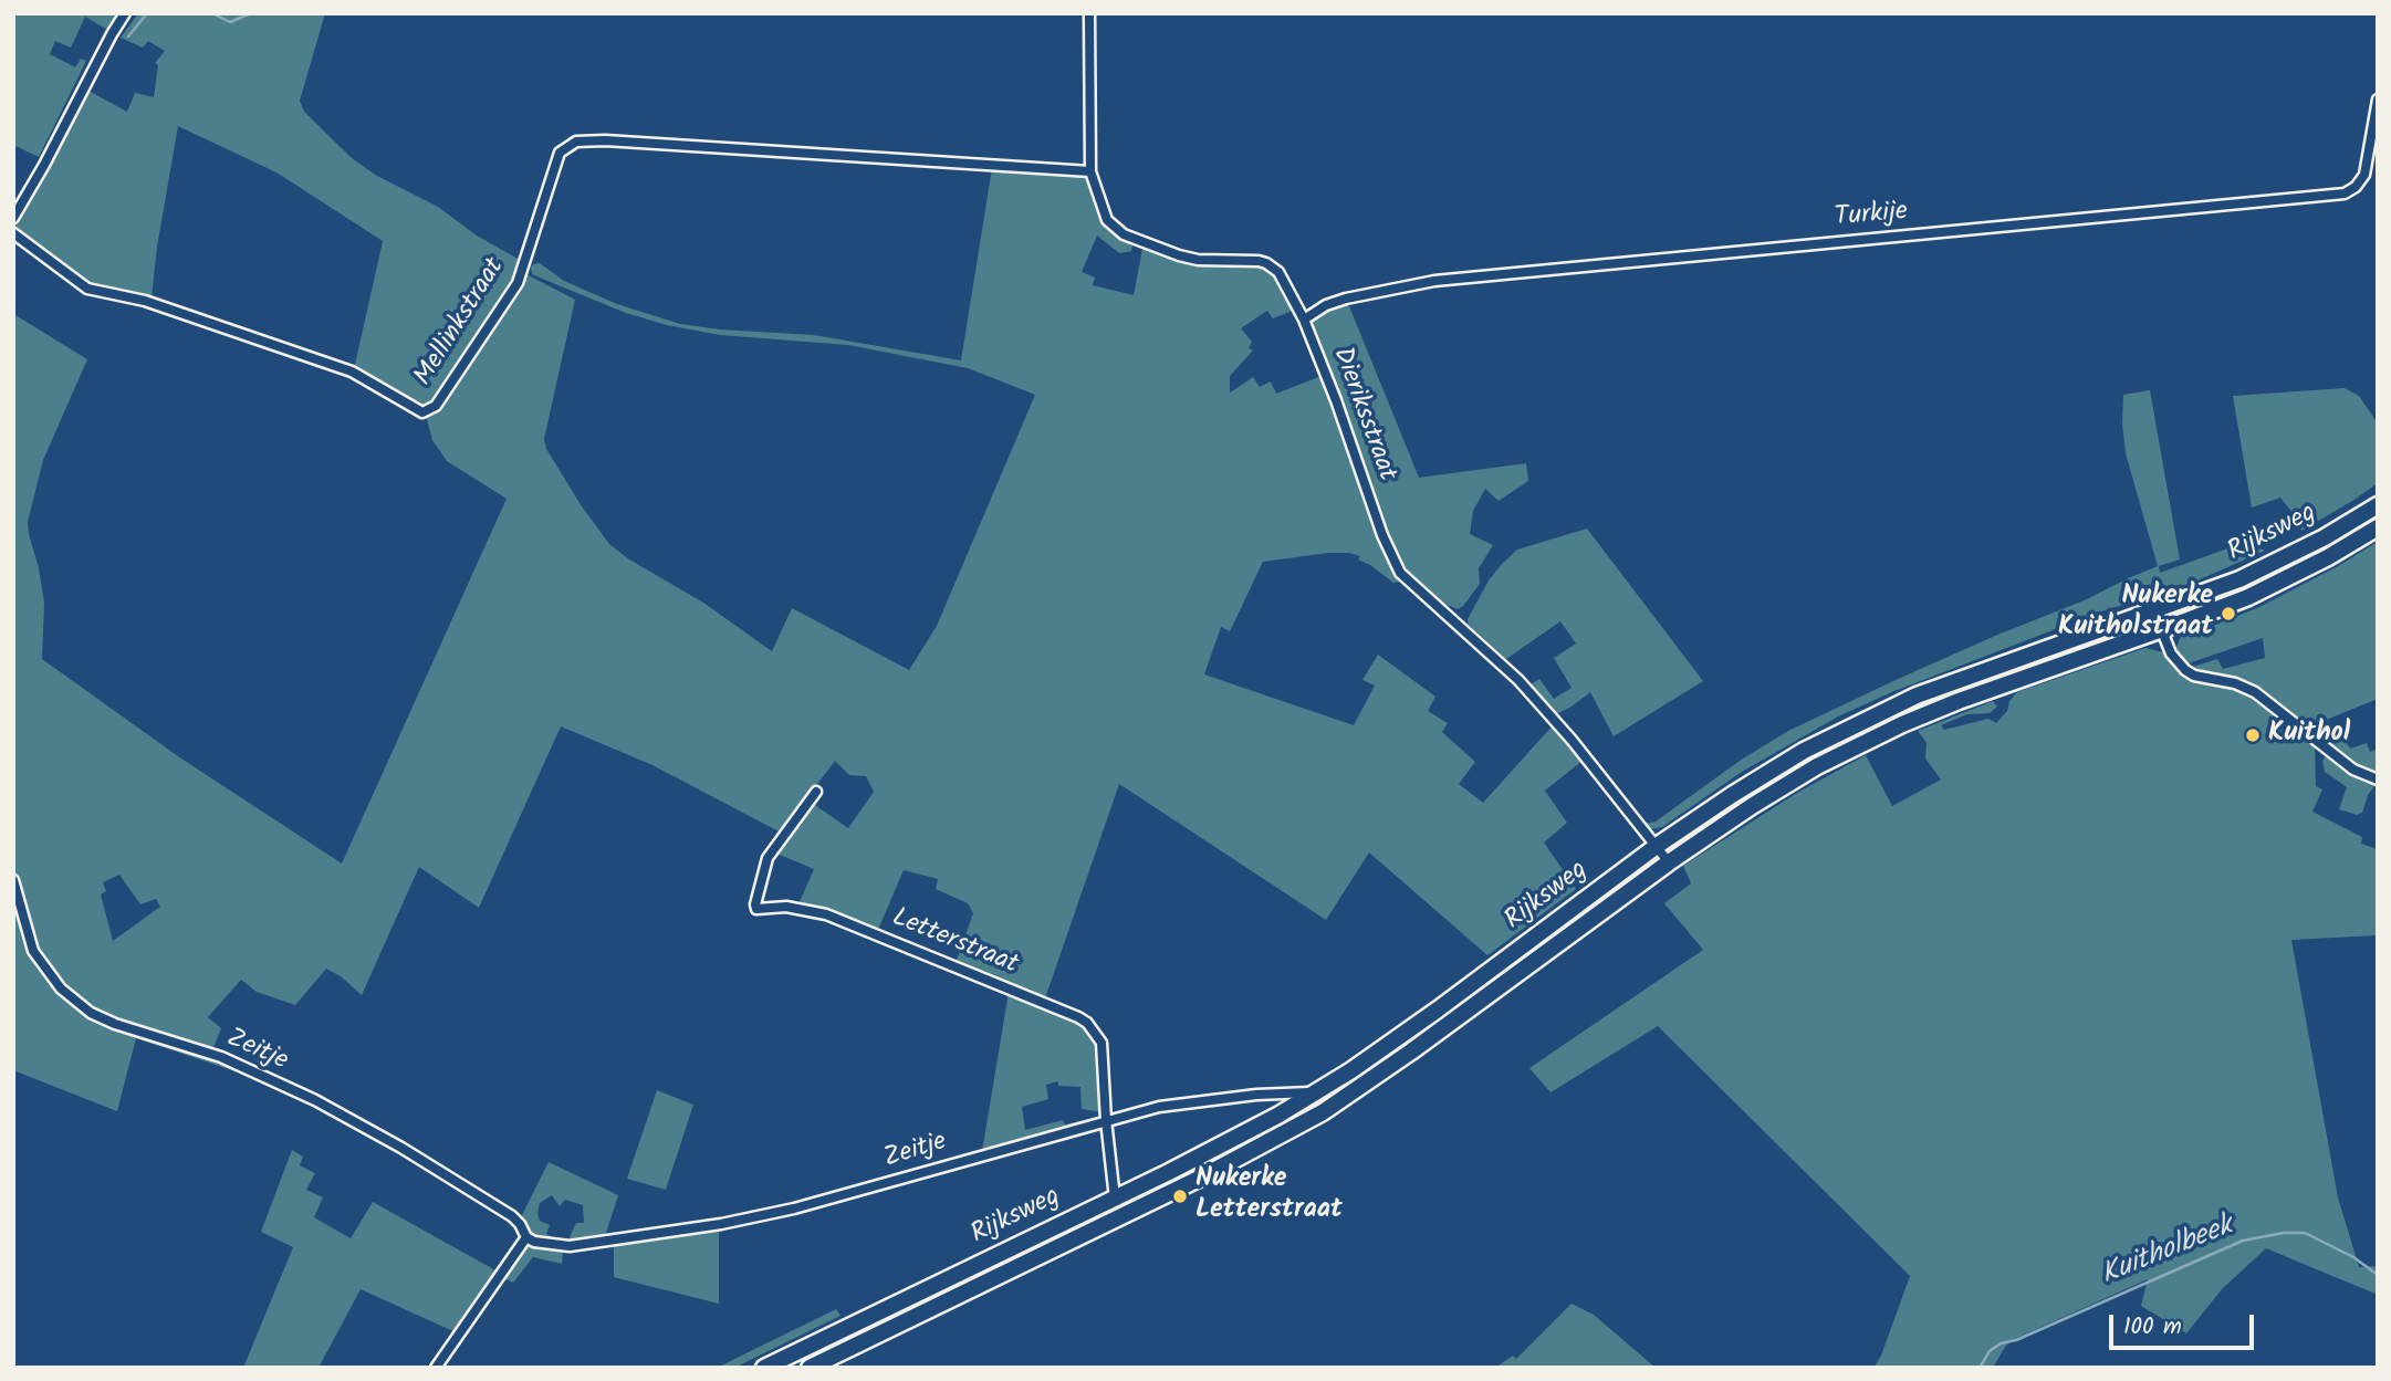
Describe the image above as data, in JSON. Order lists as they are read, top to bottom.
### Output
{
  "streets": {
    "highway": ["Rijksweg"],
    "street": [
      "Turkije",
      "Mellinkstraat",
      "Dieriksstraat",
      "Letterstraat",
      "Zeitje"
    ]
  },
  "crossings": [
    ["Turkije", "Dieriksstraat"],
    ["Mellinkstraat", "Dieriksstraat"],
    ["Dieriksstraat", "Rijksweg"],
    ["Rijksweg", "Letterstraat"],
    ["Rijksweg", "Zeitje"],
    ["Letterstraat", "Zeitje"]
  ],
  "water": ["Kuitholbeek"],
  "places": ["Nukerke Kuitholstraat", "Kuithol", "Nukerke Letterstraat"],
  "scale_bar": "100 m"
}
